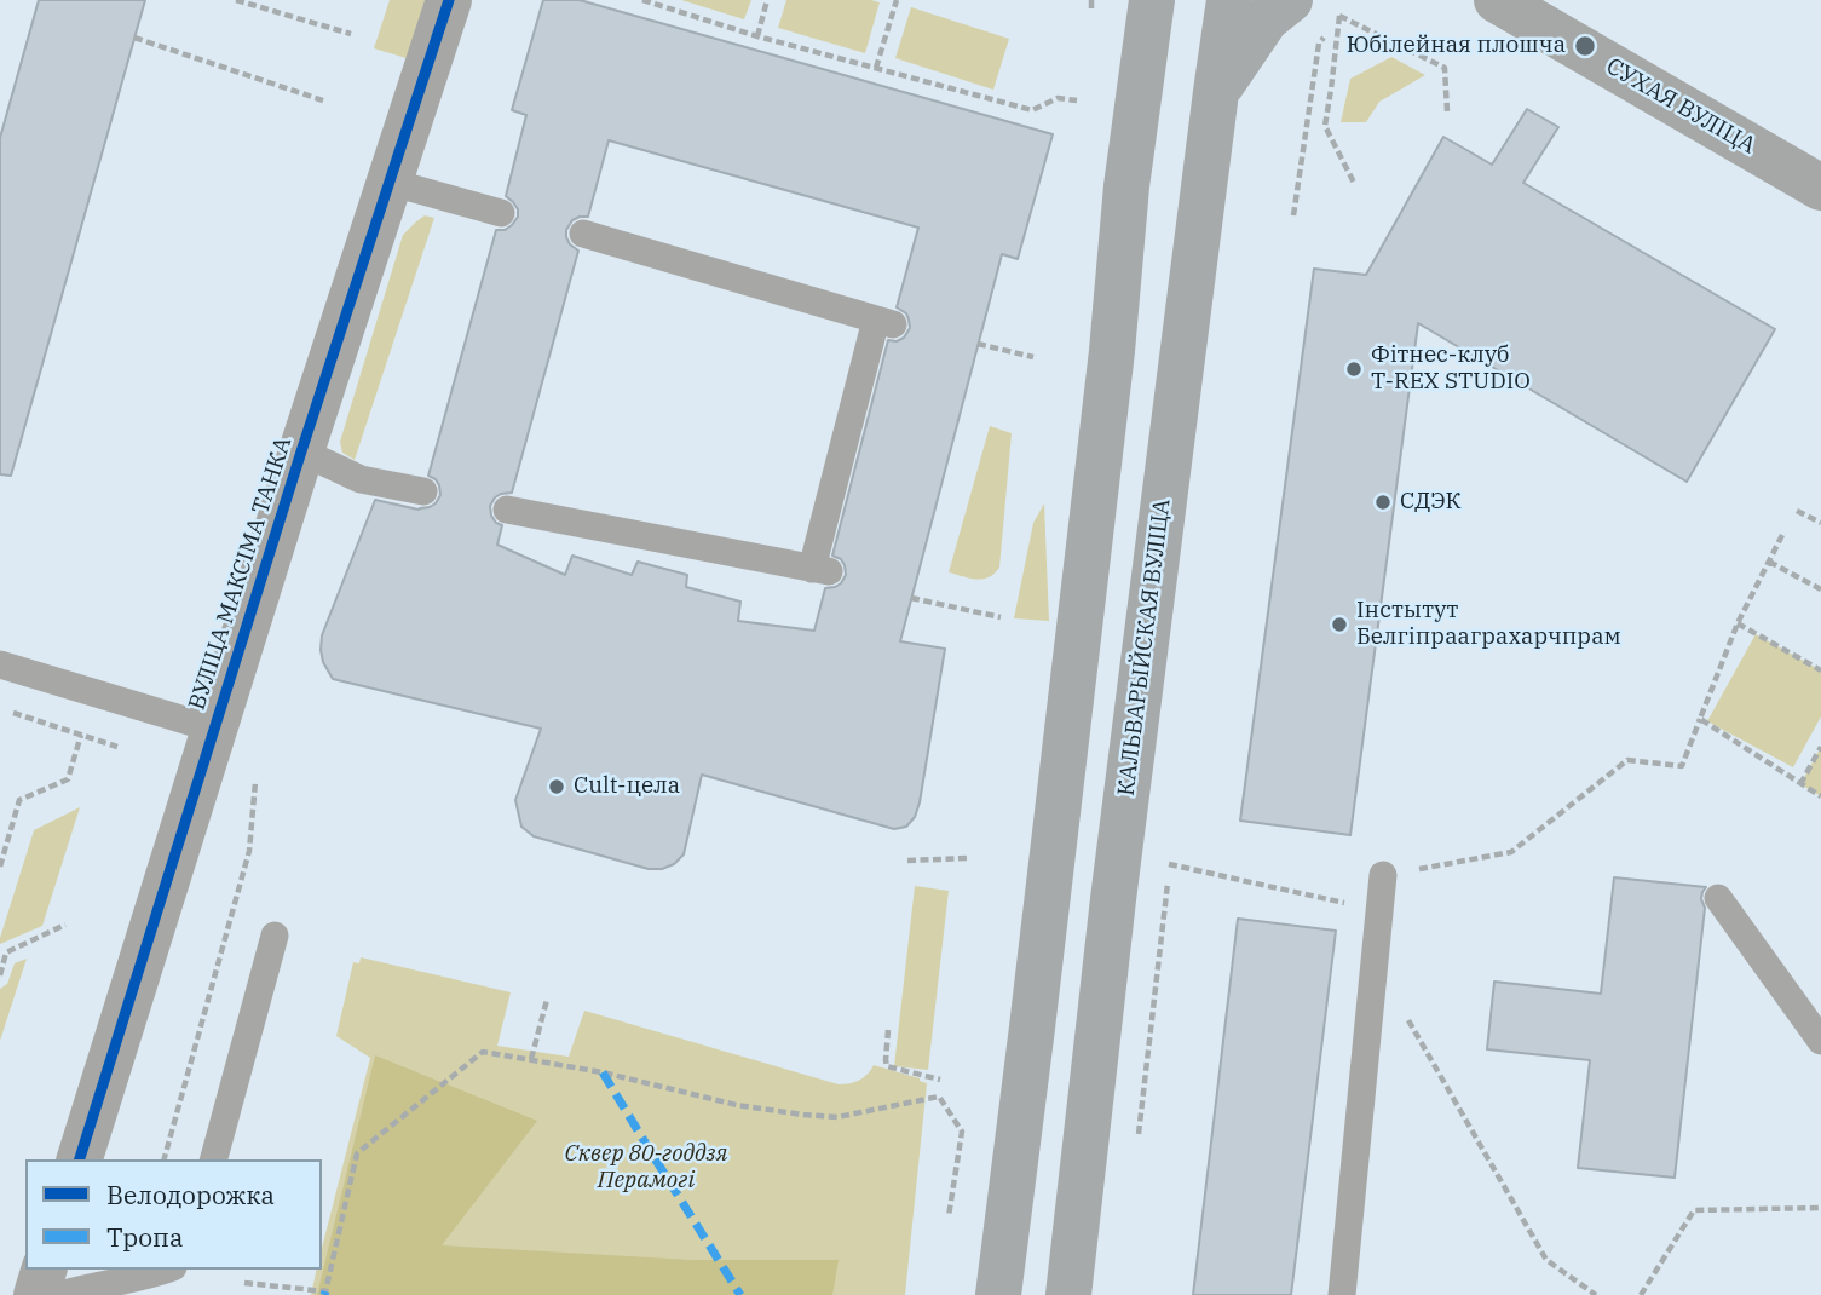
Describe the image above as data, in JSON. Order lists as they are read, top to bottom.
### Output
{
  "streets": {
    "main road": ["СУХАЯ ВУЛІЦА", "КАЛЬВАРЫЙСКАЯ ВУЛІЦА"],
    "street": ["ВУЛІЦА МАКСІМА ТАНКА"]
  },
  "parks": ["Сквер 80-годдзя Перамогі"],
  "places": [
    "Юбілейная плошча",
    "Фітнес-клуб T-REX STUDIO",
    "СДЭК",
    "Інстытут Белгіпрааграхарчпрам",
    "Cult-цела"
  ],
  "legend": ["Велодорожка", "Тропа"]
}
